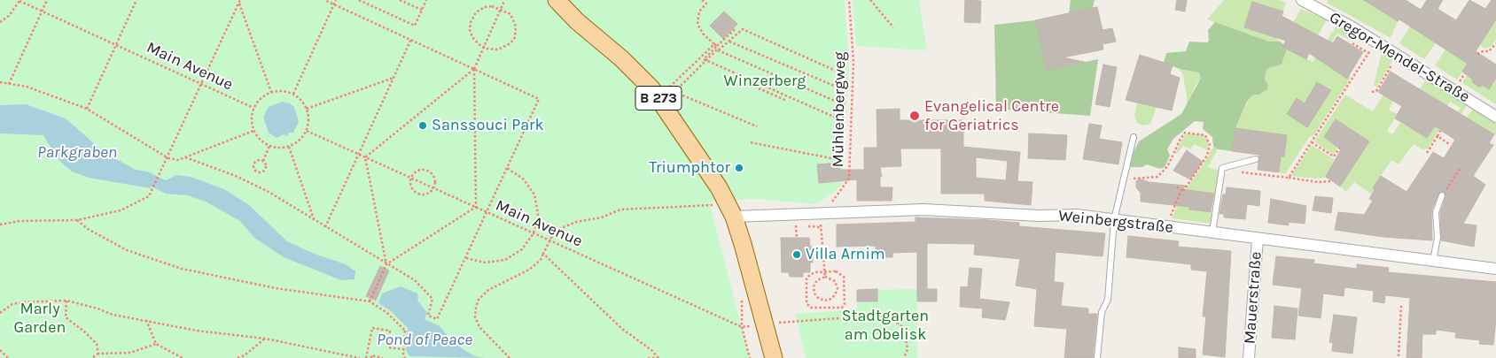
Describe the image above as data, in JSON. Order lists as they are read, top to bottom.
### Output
{
  "streets": {
    "main road": ["B 273"],
    "street": ["Gregor-Mendel-Straße", "Weinbergstraße", "Mauerstraße"],
    "path": ["Main Avenue", "Mühlenbergweg"]
  },
  "crossings": [
    ["B 273", "Weinbergstraße"],
    ["Mühlenbergweg", "Weinbergstraße"],
    ["Weinbergstraße", "Mauerstraße"]
  ],
  "water": ["Parkgraben", "Pond of Peace"],
  "parks": ["Winzerberg", "Marly Garden", "Stadtgarten am Obelisk"],
  "places": [
    "Evangelical Centre for Geriatrics",
    "Sanssouci Park",
    "Triumphtor",
    "Villa Arnim"
  ]
}
